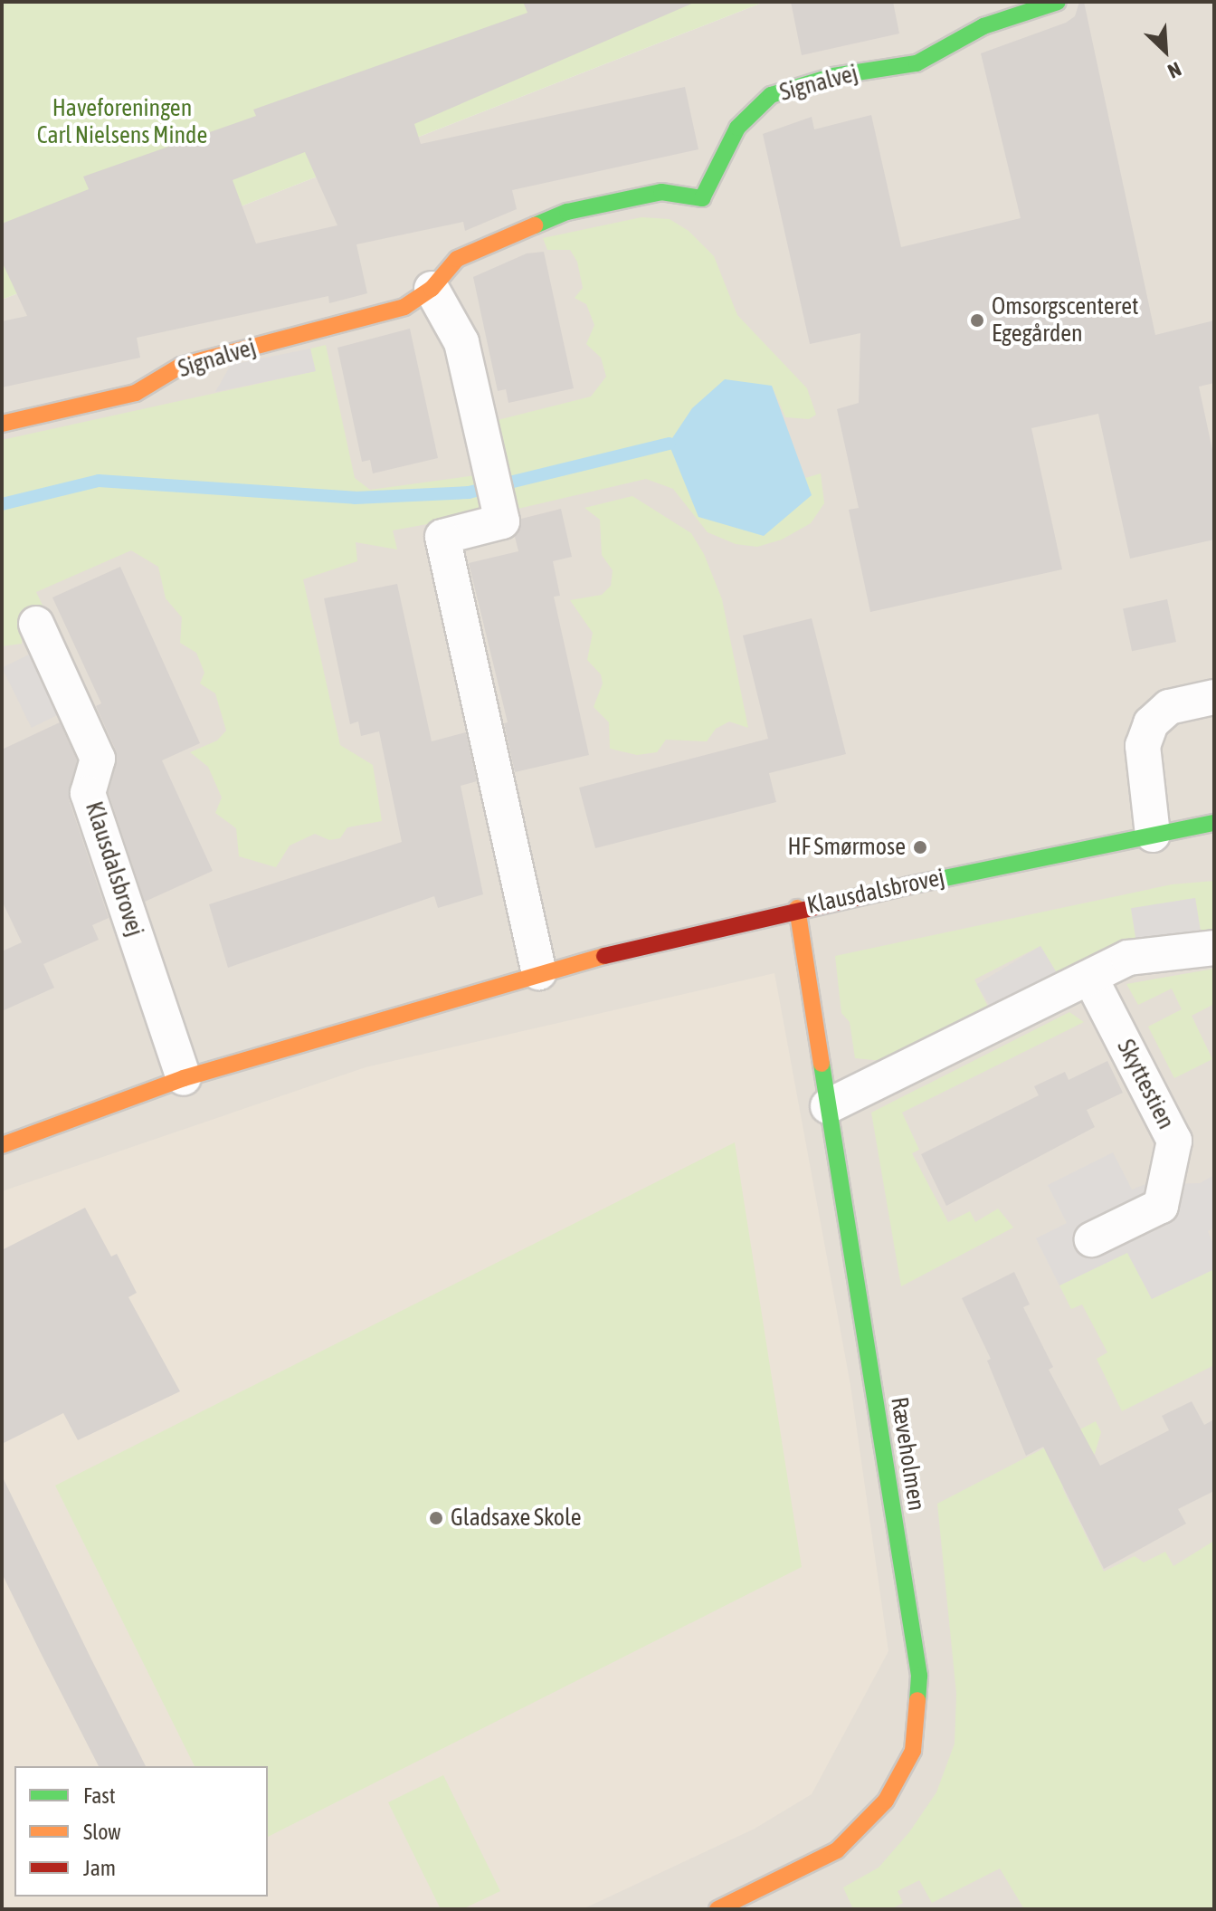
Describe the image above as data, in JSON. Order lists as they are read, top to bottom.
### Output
{
  "streets": {
    "street": [
      "Signalvej",
      "Klausdalsbrovej",
      "Skyttestien",
      "Ræveholmen"
    ]
  },
  "crossings": [
    ["Klausdalsbrovej", "Ræveholmen"]
  ],
  "parks": ["Haveforeningen Carl Nielsens Minde"],
  "places": ["Omsorgscenteret Egegården", "HF Smørmose", "Gladsaxe Skole"],
  "legend": ["Fast", "Slow", "Jam"],
  "north": "bottom right"
}
